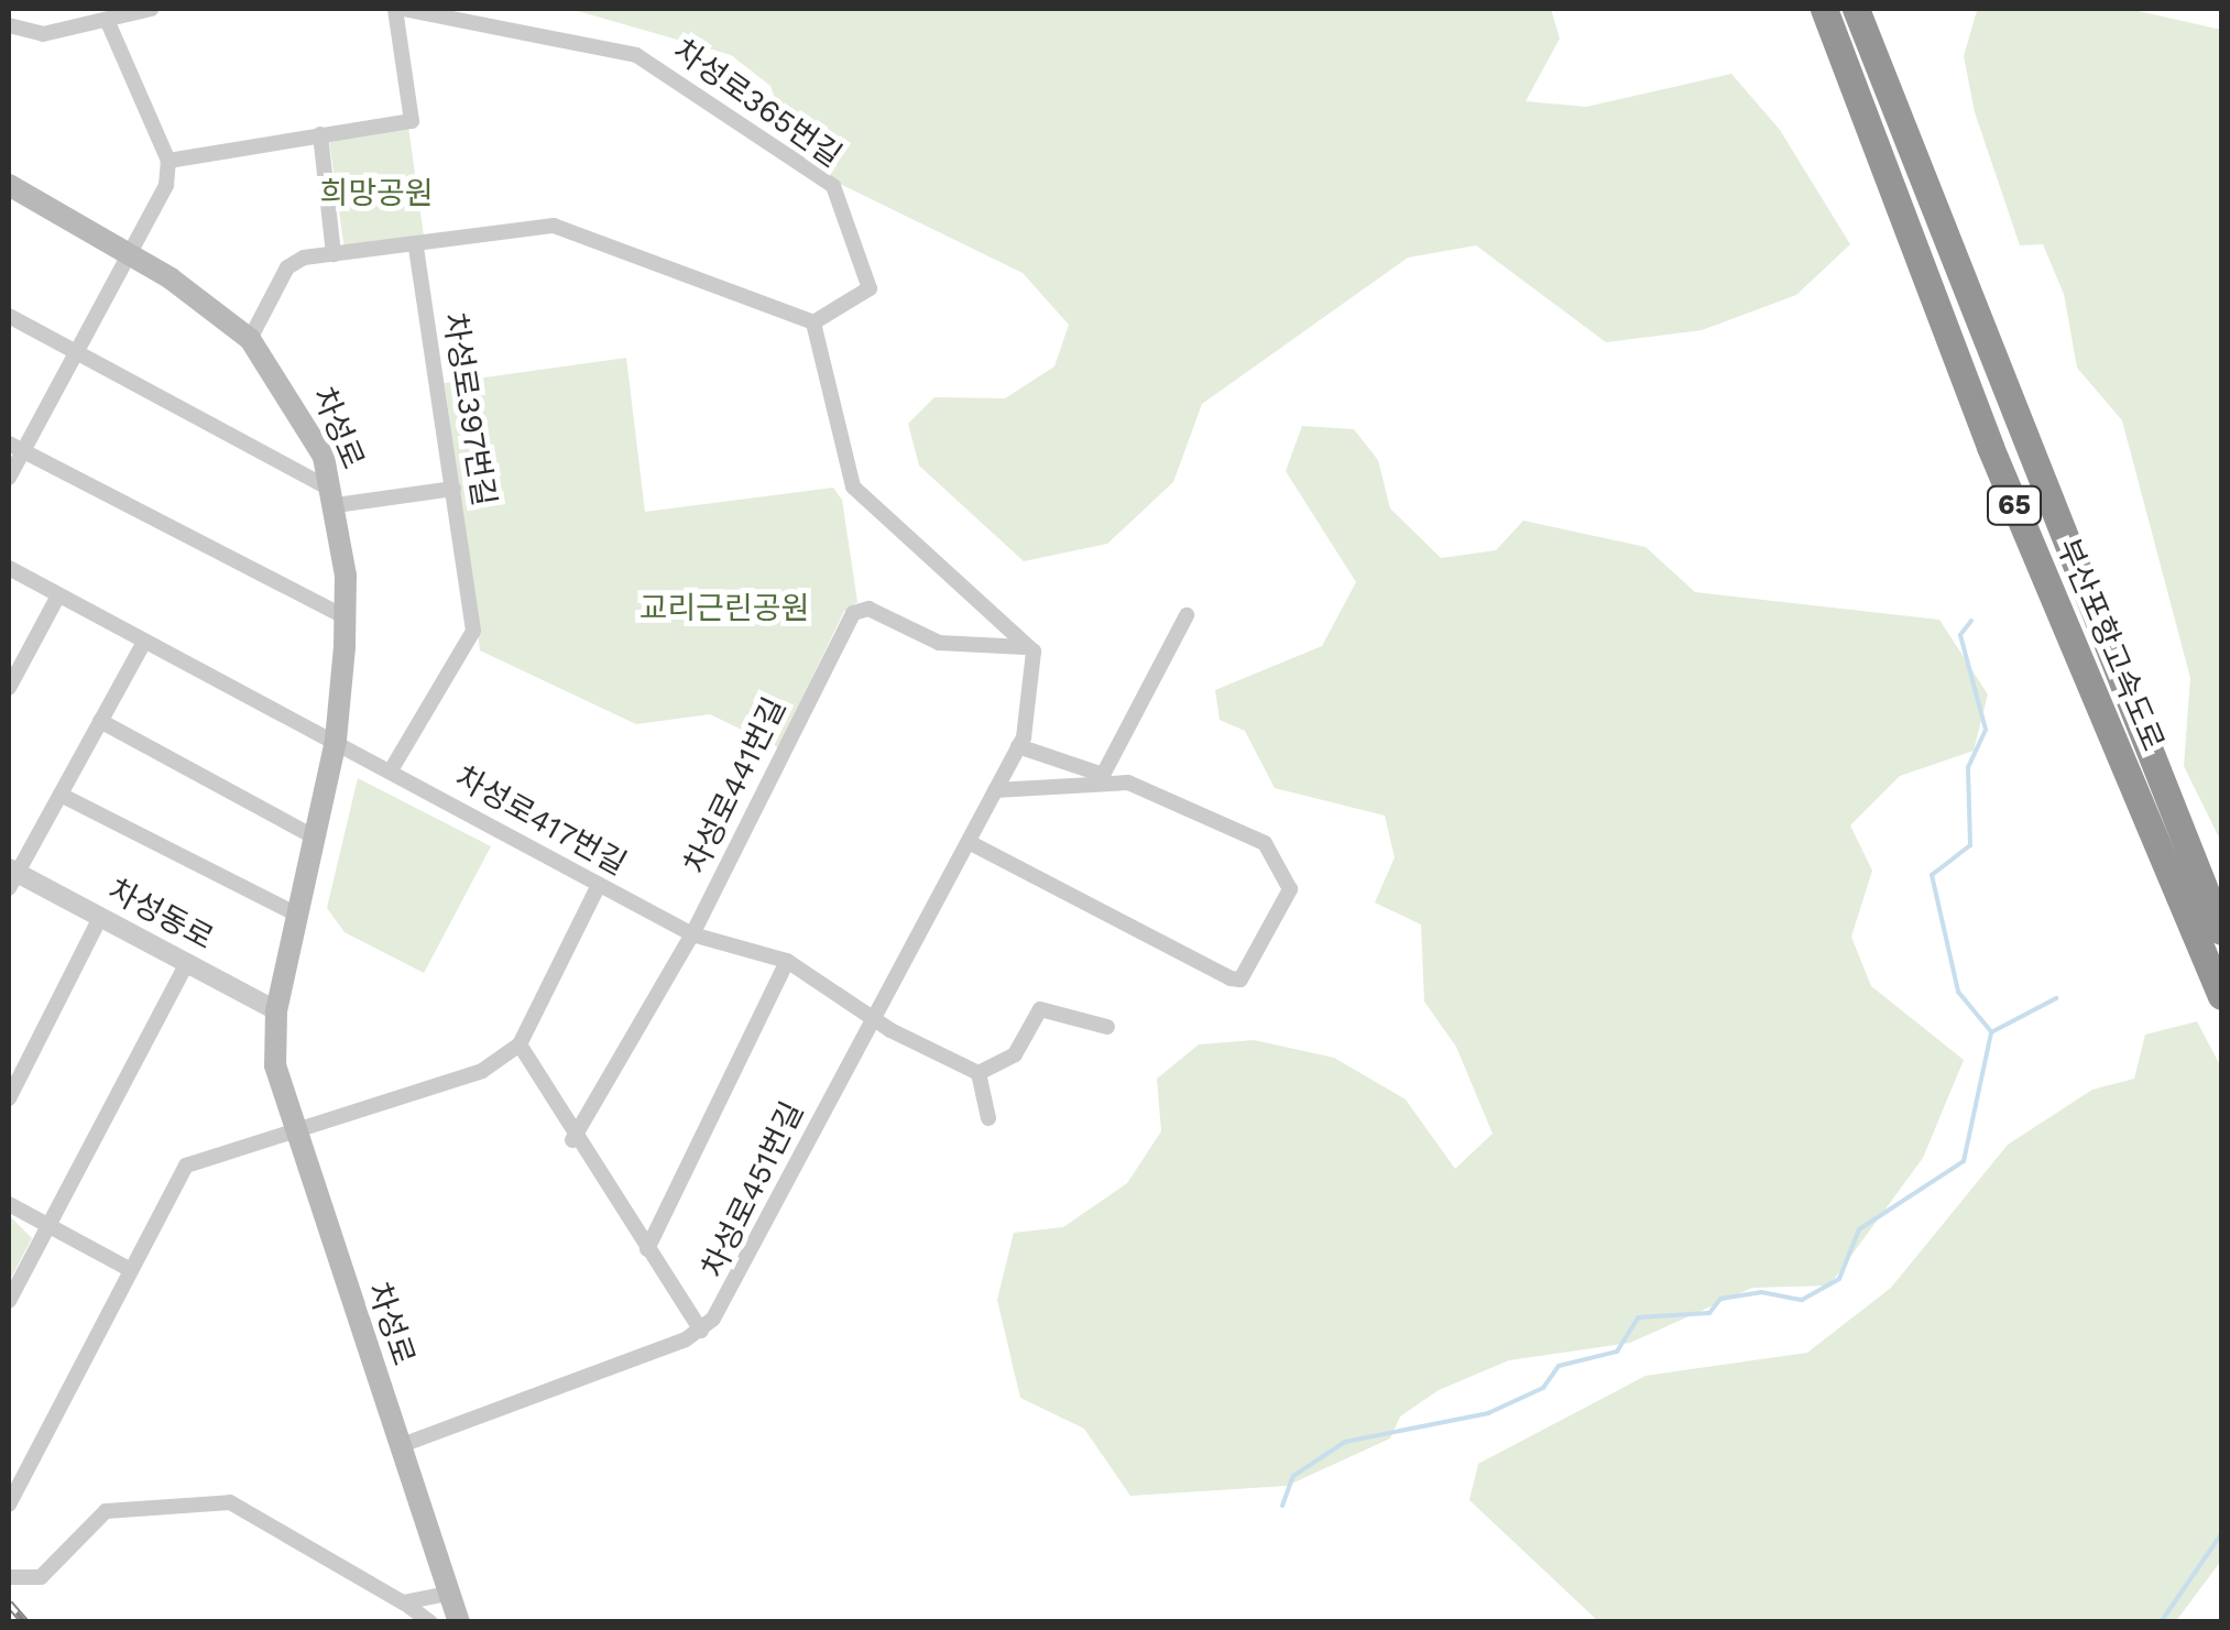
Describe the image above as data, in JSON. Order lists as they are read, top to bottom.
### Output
{
  "streets": {
    "highway": ["65", "부산포항고속도로"],
    "main road": ["차성로"],
    "street": [
      "차성로365번길",
      "차성로397번길",
      "차성로441번길",
      "차성로417번길",
      "차성동로",
      "차성로451번길"
    ]
  },
  "crossings": [
    ["차성로397번길", "차성로417번길"],
    ["차성로", "차성로417번길"],
    ["차성로", "차성동로"],
    ["차성로441번길", "차성로417번길"],
    ["차성로441번길", "차성로451번길"],
    ["차성로417번길", "차성동로"],
    ["차성로417번길", "차성로451번길"]
  ],
  "parks": ["희망공원", "교리근린공원"]
}
